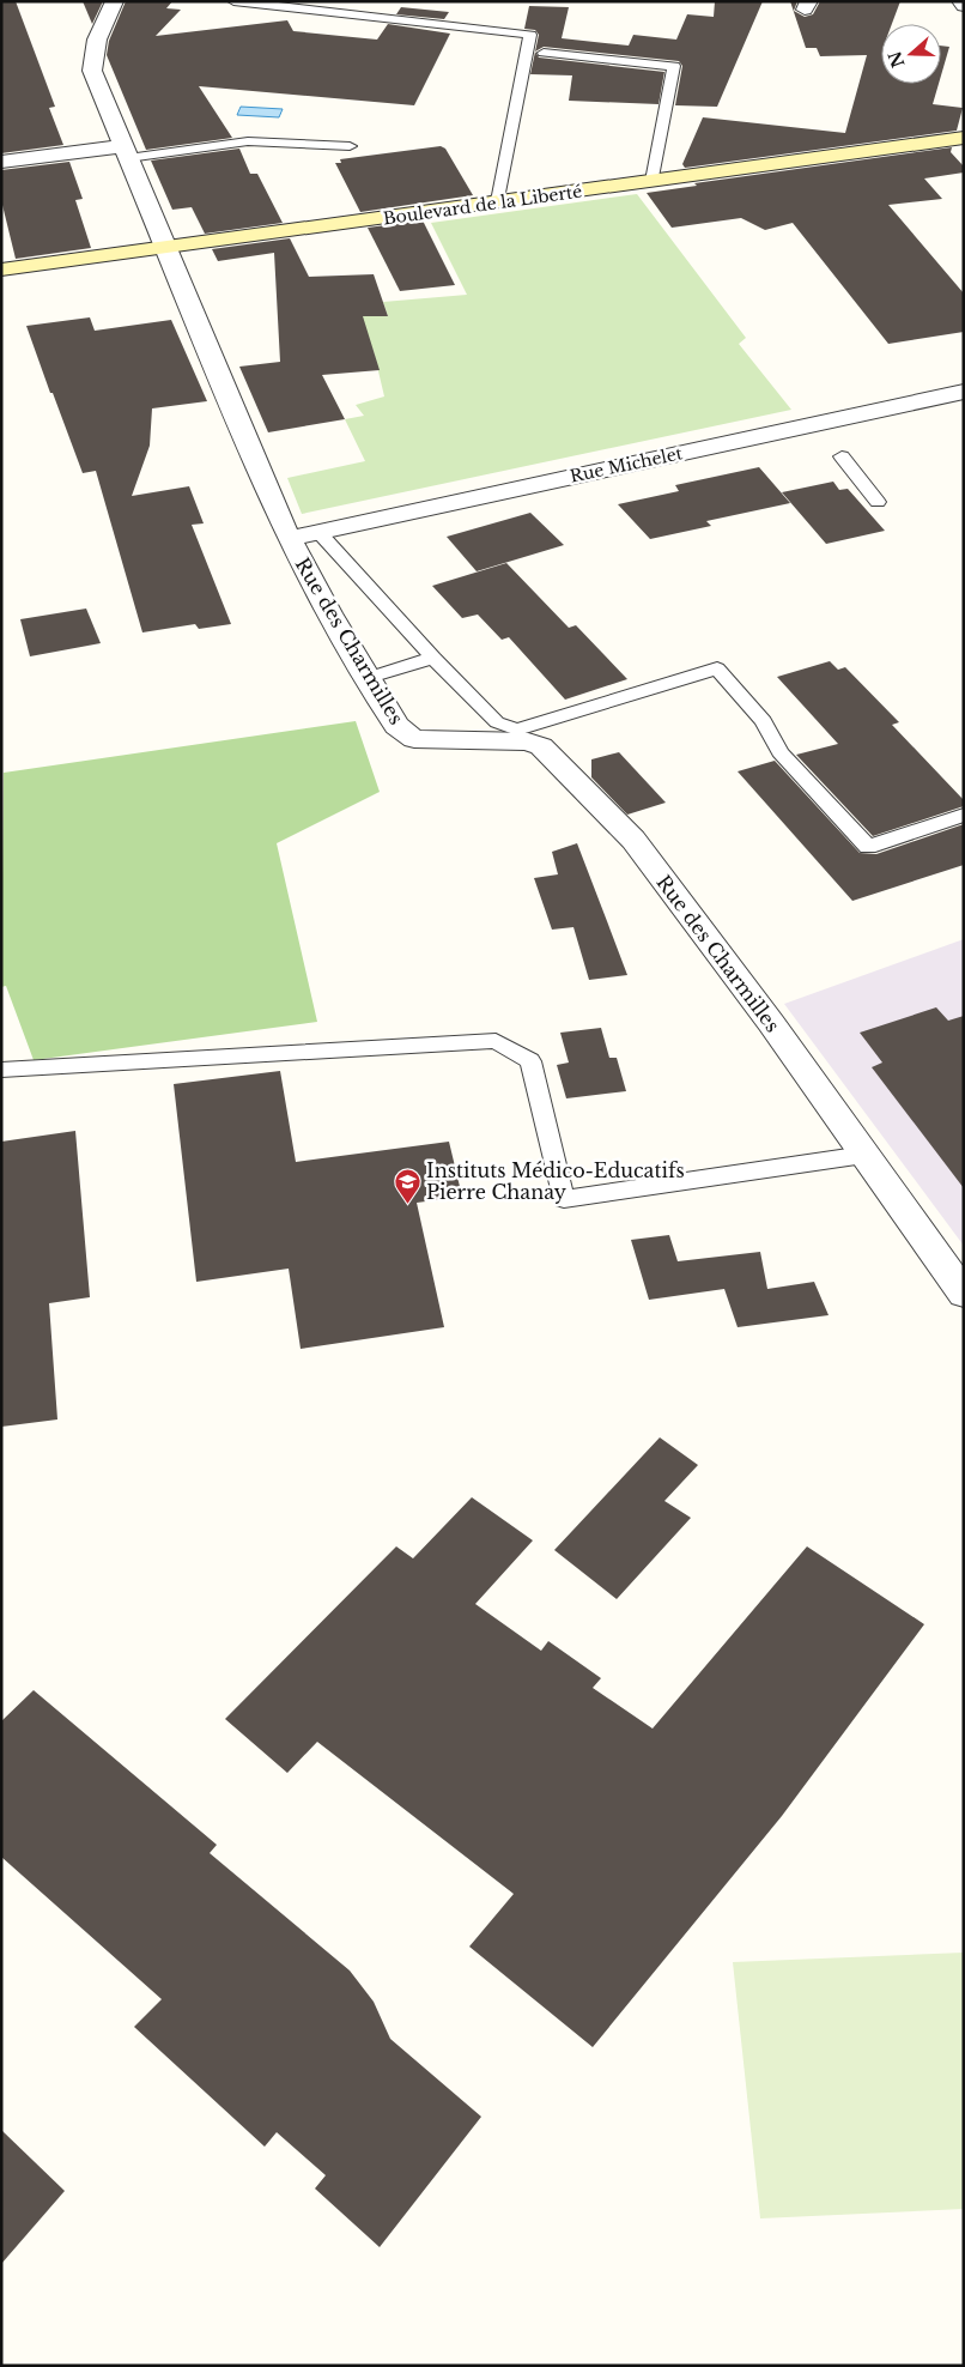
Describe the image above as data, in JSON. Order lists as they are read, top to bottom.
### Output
{
  "streets": {
    "main road": ["Boulevard de la Liberté"],
    "street": ["Rue Michelet", "Rue des Charmilles"]
  },
  "crossings": [
    ["Boulevard de la Liberté", "Rue des Charmilles"],
    ["Rue Michelet", "Rue des Charmilles"]
  ],
  "places": {
    "school or university": ["Instituts Médico-Educatifs Pierre Chanay"]
  },
  "north": "left"
}
